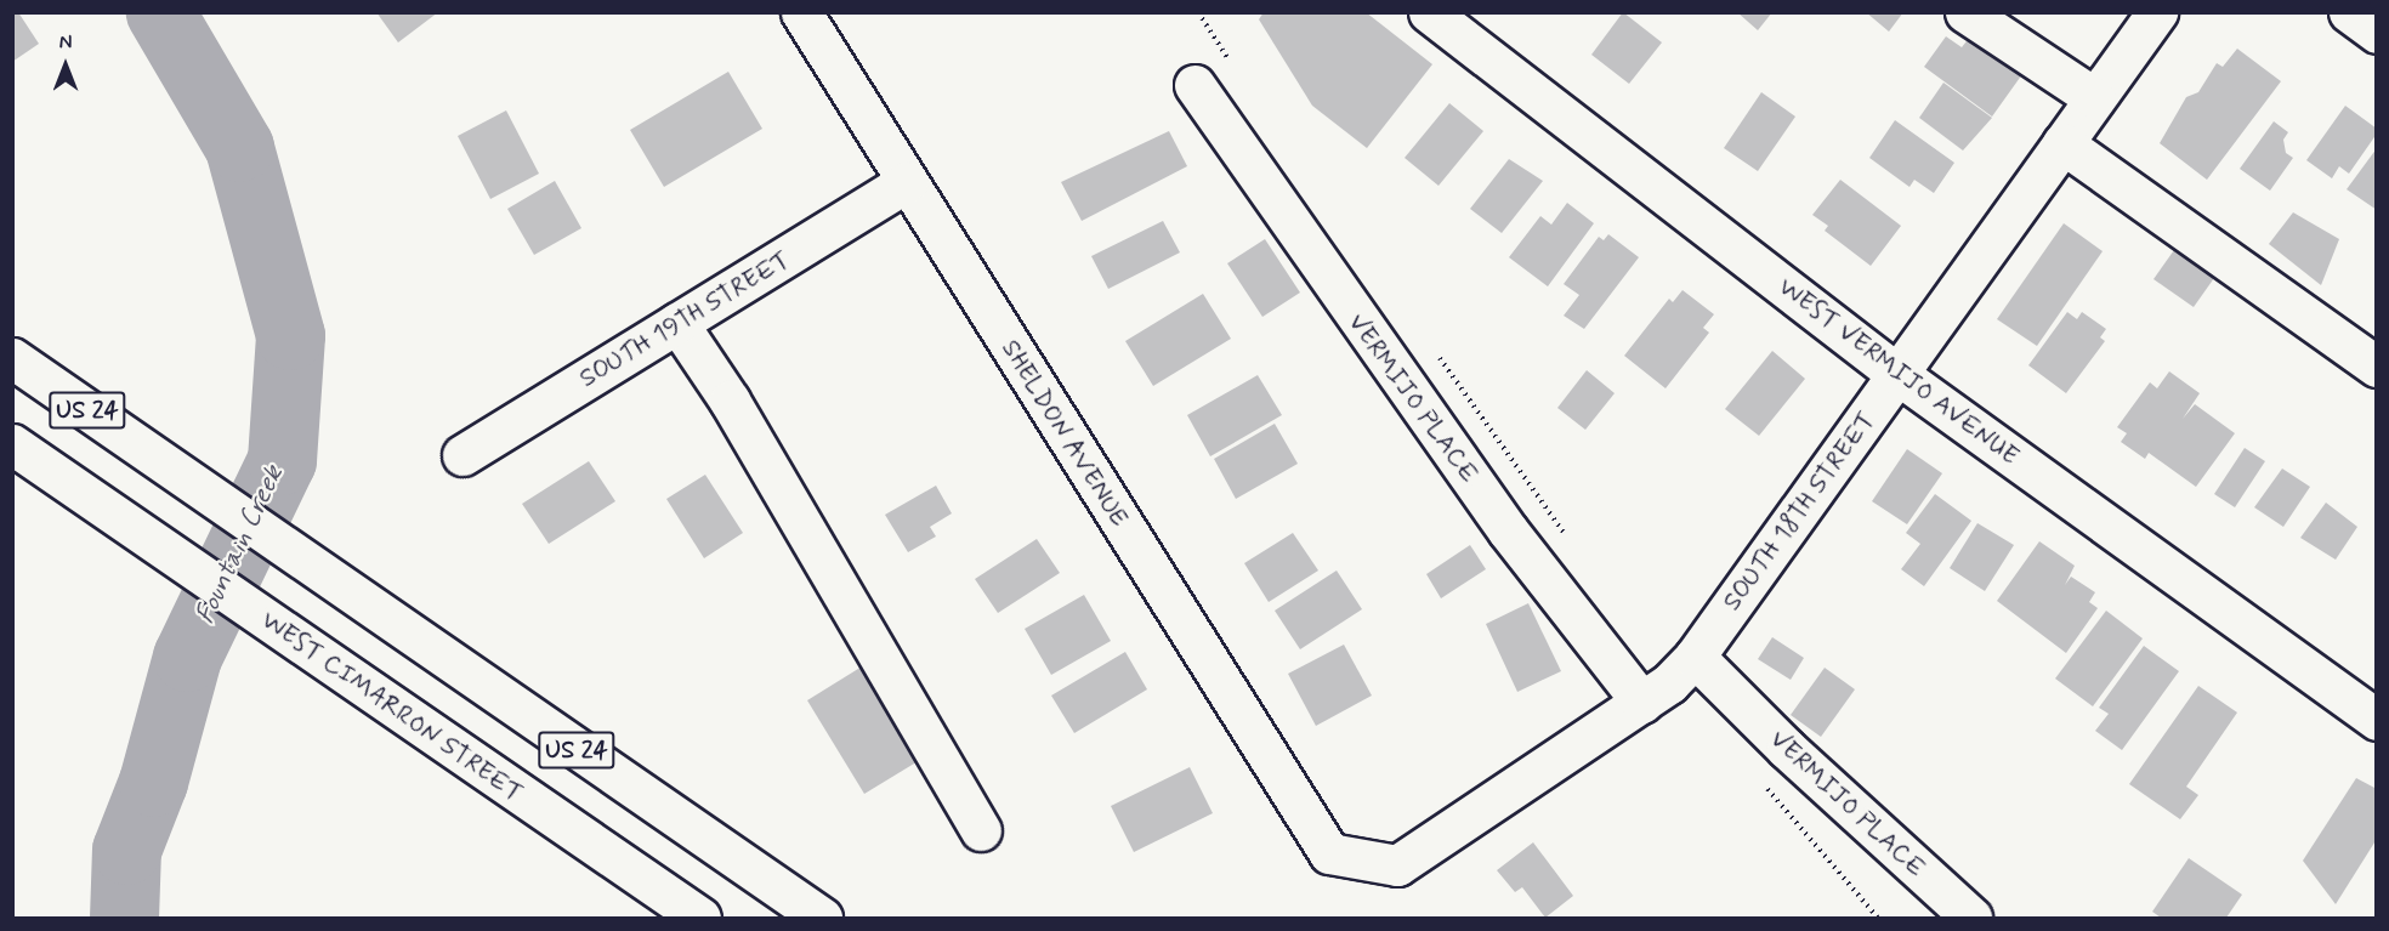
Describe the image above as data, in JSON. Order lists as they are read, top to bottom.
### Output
{
  "streets": {
    "main road": [
      "SOUTH 19TH STREET",
      "WEST VERMIJO AVENUE",
      "VERMIJO PLACE",
      "US 24",
      "SHELDON AVENUE",
      "SOUTH 18TH STREET",
      "WEST CIMARRON STREET"
    ]
  },
  "crossings": [
    ["SOUTH 19TH STREET", "SHELDON AVENUE"],
    ["WEST VERMIJO AVENUE", "SOUTH 18TH STREET"],
    ["VERMIJO PLACE", "SOUTH 18TH STREET"],
    ["SHELDON AVENUE", "SOUTH 18TH STREET"]
  ],
  "water": ["Fountain Creek"],
  "north": "top"
}
